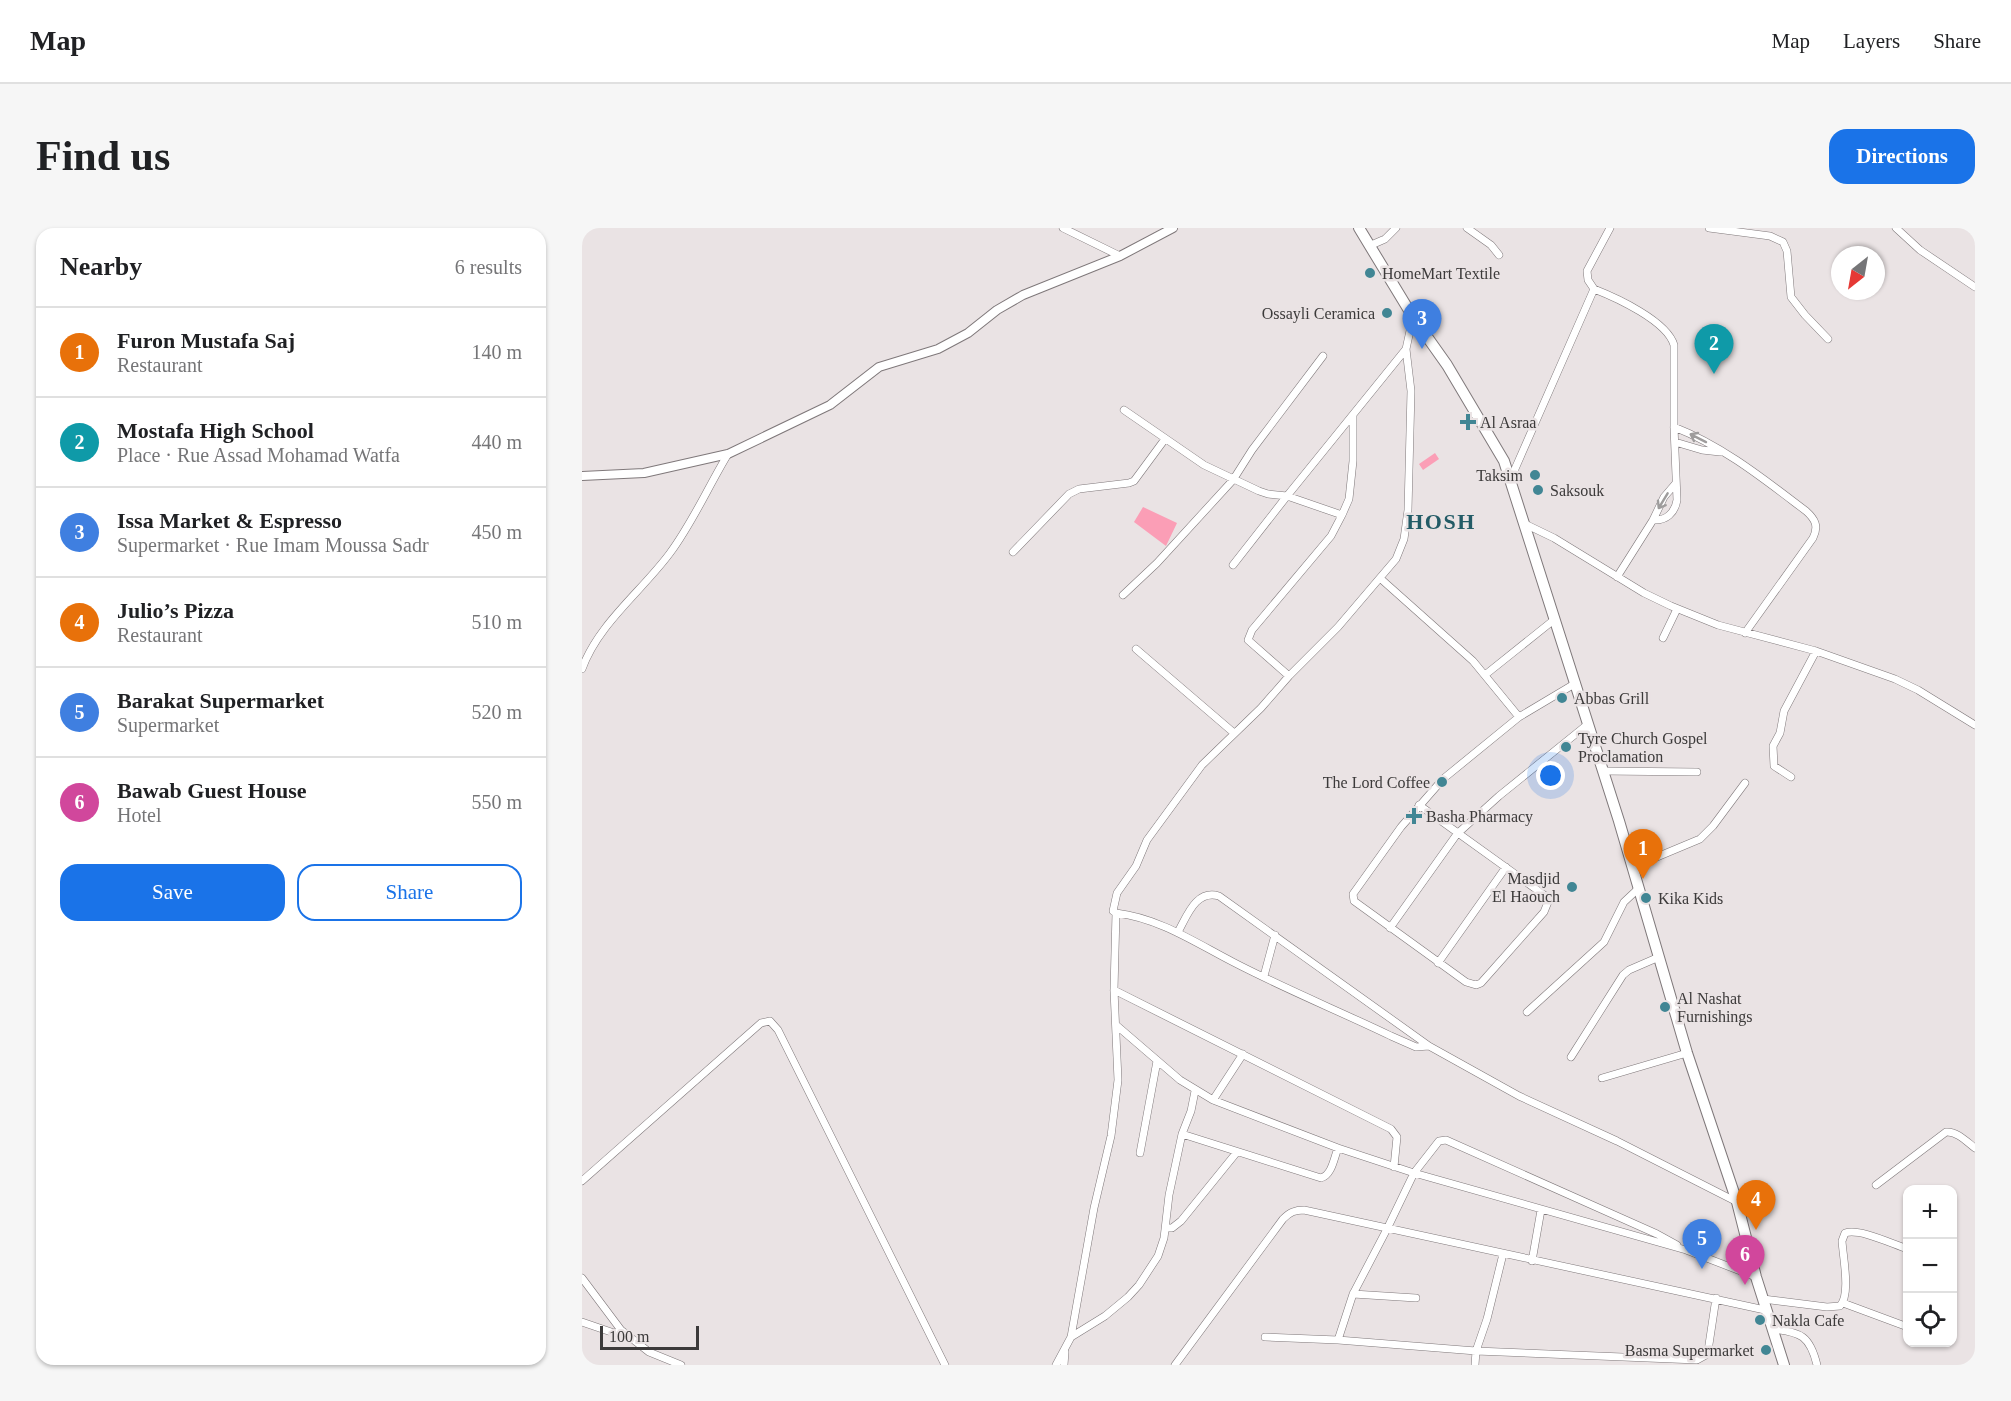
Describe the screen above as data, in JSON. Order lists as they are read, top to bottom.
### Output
{
  "districts": ["HOSH"],
  "places": {
    "other": [
      "HomeMart Textile",
      "Ossayli Ceramica",
      "Taksim",
      "Saksouk",
      "Abbas Grill",
      "Tyre Church Gospel Proclamation",
      "The Lord Coffee",
      "Masdjid El Haouch",
      "Kika Kids",
      "Al Nashat Furnishings",
      "Nakla Cafe",
      "Basma Supermarket"
    ],
    "health": ["Al Asraa", "Basha Pharmacy"]
  },
  "scale_bar": "100 m",
  "north": "bottom left",
  "page": {
    "header": "Map",
    "nav": ["Map", "Layers", "Share"],
    "buttons": [
      "Directions",
      ["Save", "Share"]
    ],
    "title": "Find us",
    "heading": ["Nearby", "6 results"],
    "pins": [
      "3",
      "2",
      "1",
      "4",
      "5",
      "6"
    ],
    "list": [
      {
        "mark": "1",
        "name": "Furon Mustafa Saj",
        "note": "Restaurant",
        "value": "140 m"
      },
      {
        "mark": "2",
        "name": "Mostafa High School",
        "note": "Place · Rue Assad Mohamad Watfa",
        "value": "440 m"
      },
      {
        "mark": "3",
        "name": "Issa Market & Espresso",
        "note": "Supermarket · Rue Imam Moussa Sadr",
        "value": "450 m"
      },
      {
        "mark": "4",
        "name": "Julio’s Pizza",
        "note": "Restaurant",
        "value": "510 m"
      },
      {
        "mark": "5",
        "name": "Barakat Supermarket",
        "note": "Supermarket",
        "value": "520 m"
      },
      {
        "mark": "6",
        "name": "Bawab Guest House",
        "note": "Hotel",
        "value": "550 m"
      }
    ],
    "map_buttons": ["+", "−"],
    "scale": "100 m"
  }
}
